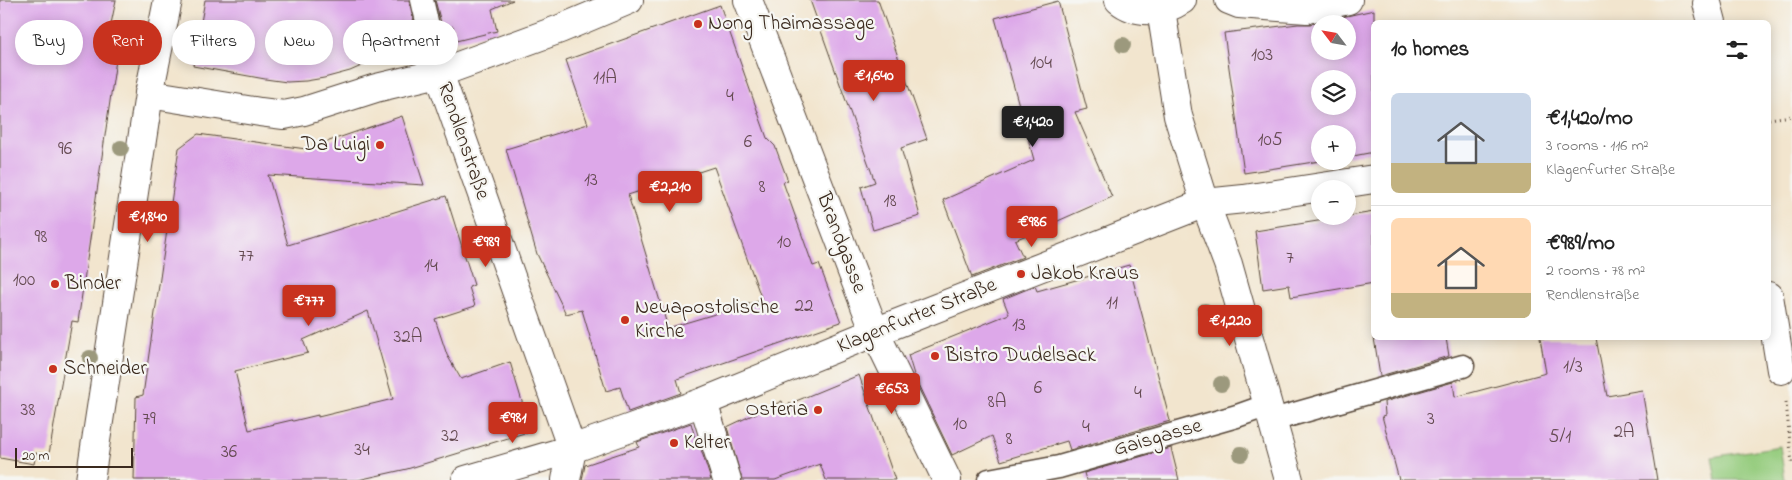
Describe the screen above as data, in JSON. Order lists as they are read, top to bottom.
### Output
{
  "streets": {
    "street": ["Rendlenstraße", "Brandgasse", "Klagenfurter Straße"],
    "lane": ["Gaisgasse"]
  },
  "crossings": [
    ["Rendlenstraße", "Klagenfurter Straße"],
    ["Brandgasse", "Klagenfurter Straße"]
  ],
  "places": [
    "Nong Thaimassage",
    "Da Luigi",
    "Jakob Kraus",
    "Binder",
    "Neuapostolische Kirche",
    "Bistro Dudelsack",
    "Schneider",
    "Osteria",
    "Kelter"
  ],
  "house_numbers": [
    "103",
    "104",
    "11A",
    "4",
    "105",
    "6",
    "96",
    "13",
    "8",
    "18",
    "98",
    "10",
    "77",
    "7",
    "14",
    "100",
    "11",
    "22",
    "13",
    "32A",
    "1/3",
    "6",
    "4",
    "8A",
    "38",
    "79",
    "3",
    "10",
    "4",
    "2A",
    "32",
    "5/1",
    "8",
    "34",
    "36"
  ],
  "scale_bar": "20 m",
  "north": "top left",
  "page": {
    "map_buttons": ["+", "−"],
    "chip": [
      "Buy",
      "Rent",
      "Filters",
      "New",
      "Apartment"
    ],
    "heading": "10 homes",
    "price": [
      "€1,640",
      "€1,420",
      "€2,210",
      "€1,840",
      "€986",
      "€989",
      "€777",
      "€1,220",
      "€653",
      "€981"
    ],
    "list": [
      {
        "name": "€1,420/mo",
        "note": "3 rooms · 116 m² · Klagenfurter Straße"
      },
      {
        "name": "€989/mo",
        "note": "2 rooms · 78 m² · Rendlenstraße"
      }
    ],
    "scale": "20 m"
  }
}
